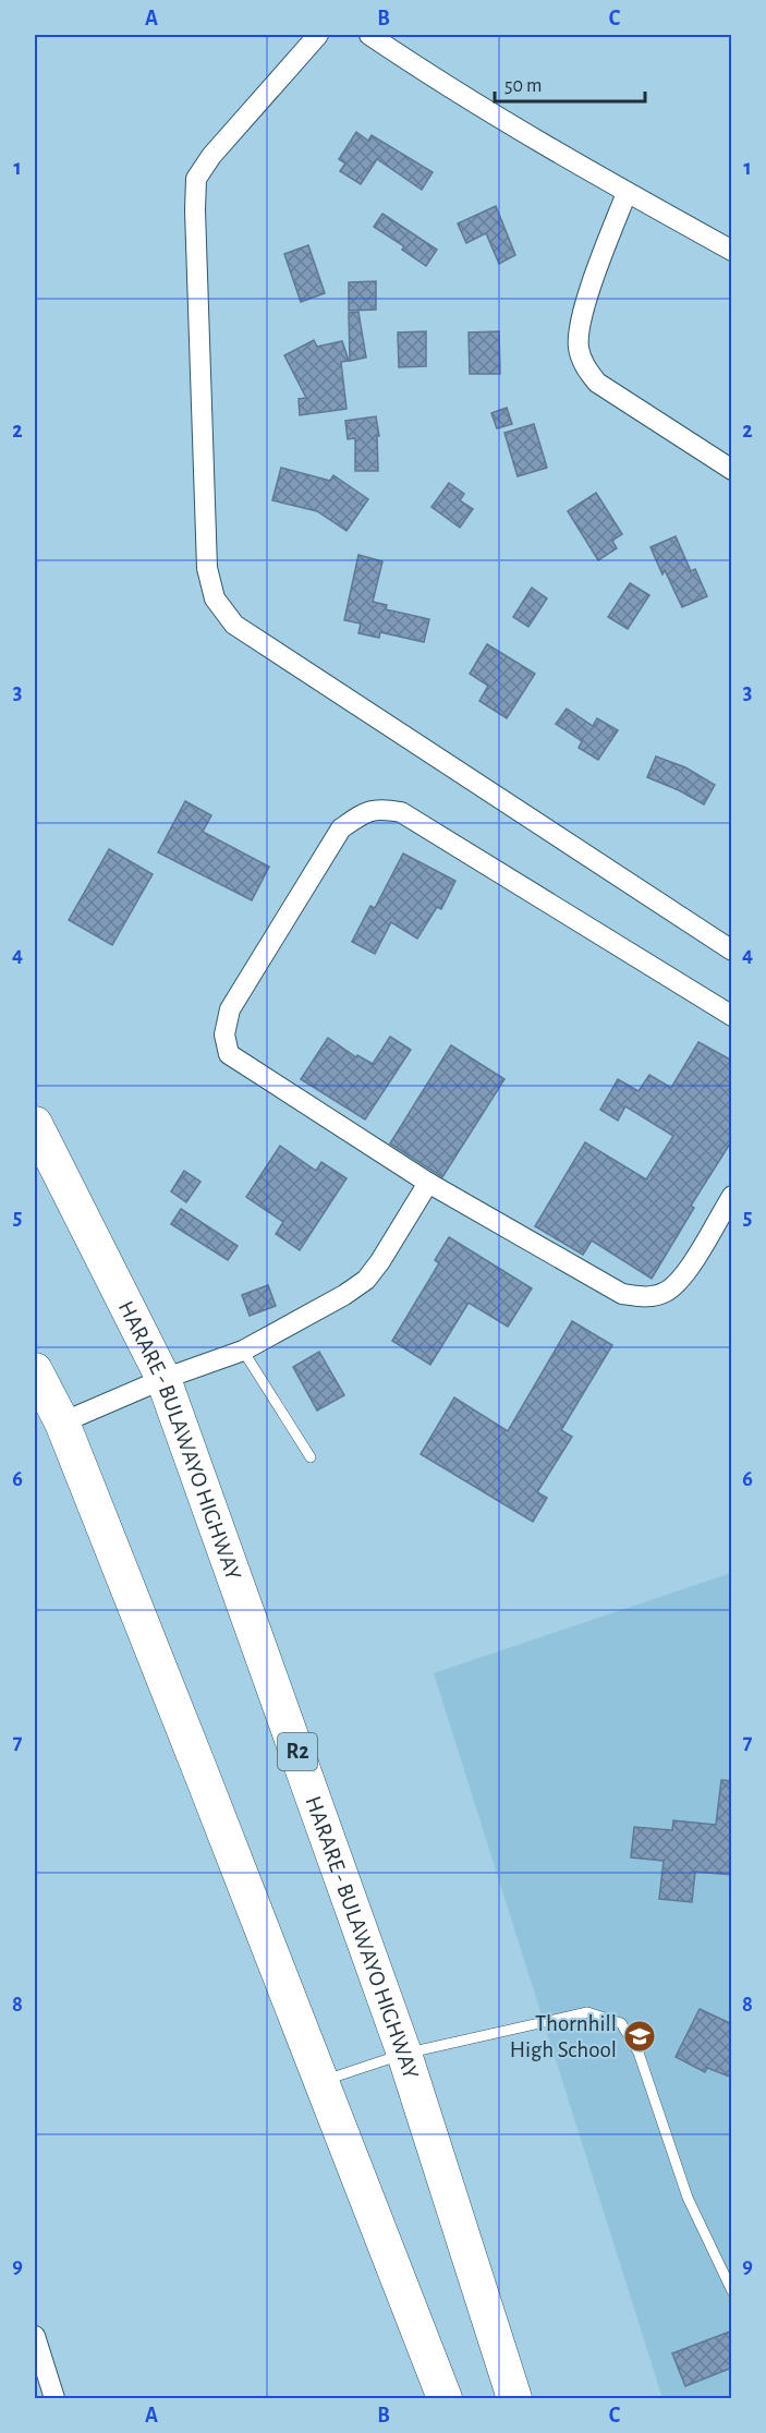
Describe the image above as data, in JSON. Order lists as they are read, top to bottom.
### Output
{
  "streets": {
    "highway": ["HARARE - BULAWAYO HIGHWAY", "R2"]
  },
  "places": {
    "school or university": ["Thornhill High School"]
  },
  "scale_bar": "50 m",
  "grid": {
    "columns": ["A", "B", "C"],
    "rows": [
      "1",
      "2",
      "3",
      "4",
      "5",
      "6",
      "7",
      "8",
      "9"
    ]
  }
}
